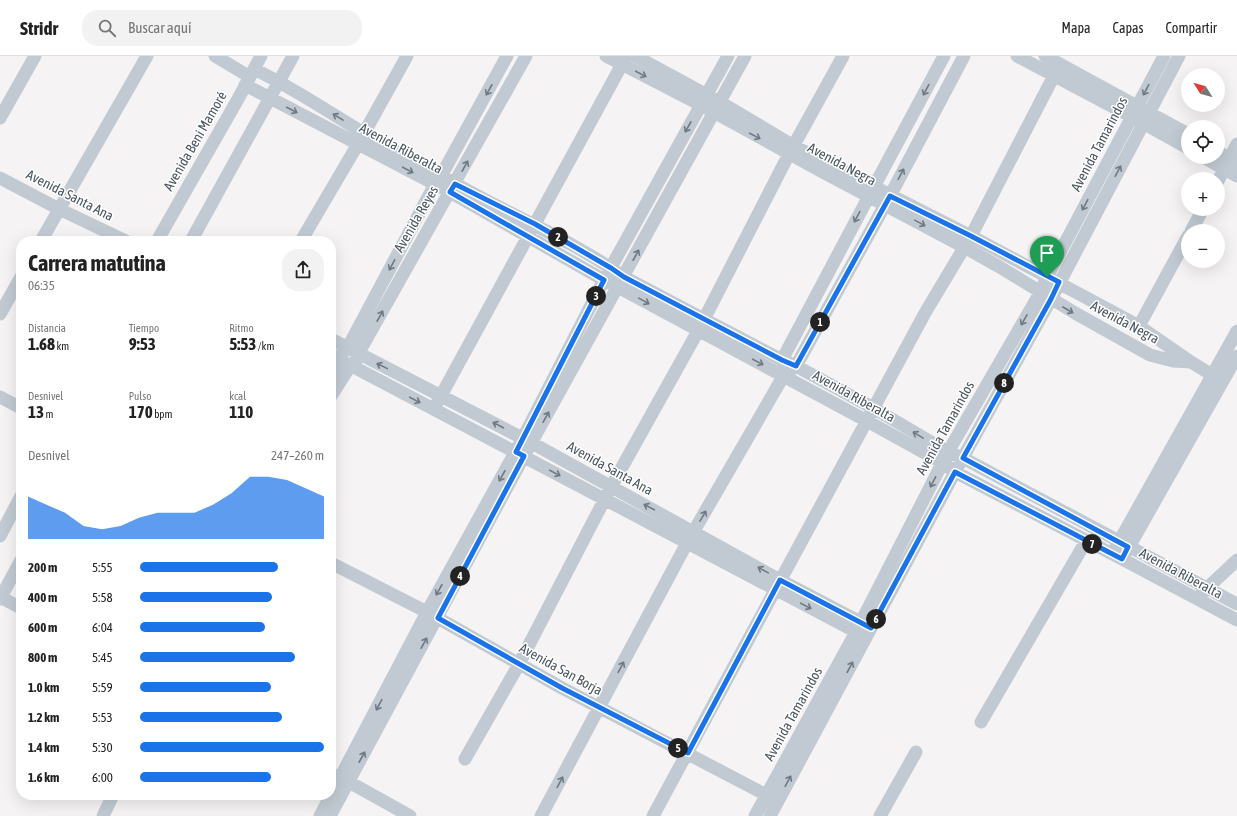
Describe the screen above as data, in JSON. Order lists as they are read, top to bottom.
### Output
{
  "streets": {
    "street": [
      "Avenida Beni Mamoré",
      "Avenida Tamarindos",
      "Avenida Riberalta",
      "Avenida Negra",
      "Avenida Santa Ana",
      "Avenida Reyes",
      "Avenida San Borja"
    ]
  },
  "crossings": [
    ["Avenida Beni Mamoré", "Avenida Riberalta"],
    ["Avenida Tamarindos", "Avenida Riberalta"],
    ["Avenida Tamarindos", "Avenida Negra"],
    ["Avenida Tamarindos", "Avenida Santa Ana"],
    ["Avenida Tamarindos", "Avenida San Borja"],
    ["Avenida Riberalta", "Avenida Reyes"],
    ["Avenida Santa Ana", "Avenida Reyes"]
  ],
  "north": "top left",
  "page": {
    "header": "Stridr",
    "search": "Buscar aquí",
    "nav": ["Mapa", "Capas", "Compartir"],
    "map_buttons": ["+", "−"],
    "pins": [
      "2",
      "3",
      "1",
      "8",
      "7",
      "4",
      "6",
      "5"
    ],
    "heading": ["Carrera matutina", "06:35"],
    "stats": [
      ["Distancia", "1.68 km"],
      ["Tiempo", "9:53"],
      ["Ritmo", "5:53 /km"],
      ["Desnivel", "13 m"],
      ["Pulso", "170 bpm"],
      ["kcal", "110"]
    ],
    "chart": ["Desnivel", "247–260 m"],
    "list": [
      {
        "name": "200 m",
        "note": "5:55"
      },
      {
        "name": "400 m",
        "note": "5:58"
      },
      {
        "name": "600 m",
        "note": "6:04"
      },
      {
        "name": "800 m",
        "note": "5:45"
      },
      {
        "name": "1.0 km",
        "note": "5:59"
      },
      {
        "name": "1.2 km",
        "note": "5:53"
      },
      {
        "name": "1.4 km",
        "note": "5:30"
      },
      {
        "name": "1.6 km",
        "note": "6:00"
      }
    ]
  }
}
